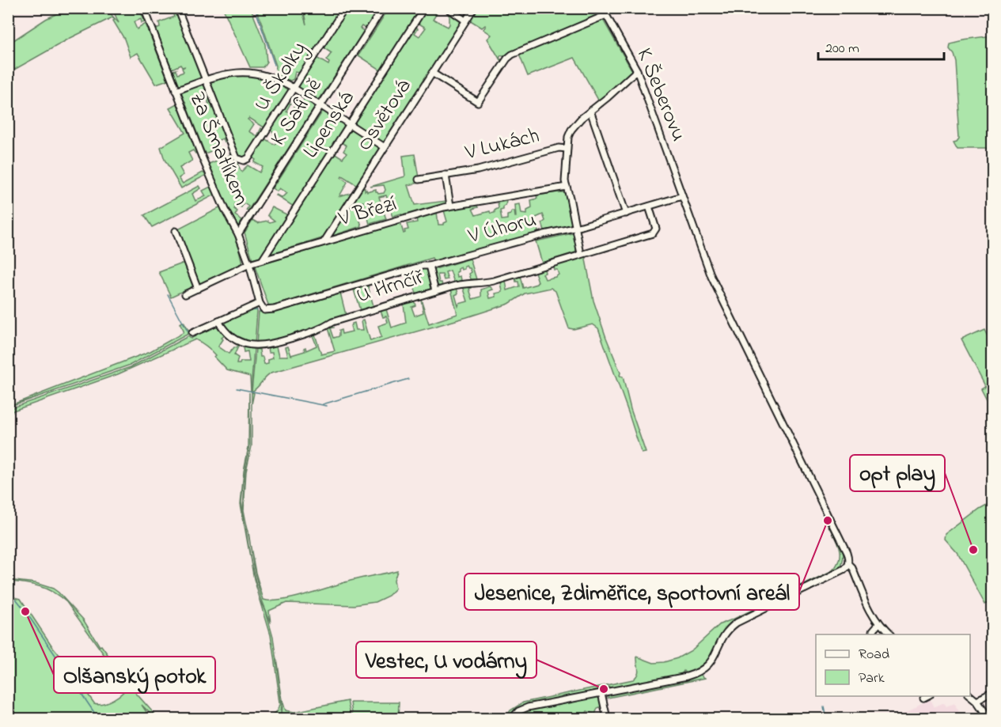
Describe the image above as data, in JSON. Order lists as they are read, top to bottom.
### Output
{
  "streets": {
    "street": [
      "U Školky",
      "K Šeberovu",
      "K Safině",
      "Osvětová",
      "Lipenská",
      "V Lukách",
      "Za Šmatlíkem",
      "V Březí",
      "V Úhoru",
      "U Hrnčíř"
    ]
  },
  "crossings": [
    ["K Šeberovu", "V Úhoru"],
    ["K Safině", "Za Šmatlíkem"],
    ["Osvětová", "V Březí"],
    ["Lipenská", "V Březí"],
    ["V Lukách", "V Březí"],
    ["Za Šmatlíkem", "V Březí"],
    ["Za Šmatlíkem", "V Úhoru"],
    ["V Úhoru", "U Hrnčíř"]
  ],
  "places": [
    "Jesenice, Zdiměřice, sportovní areál",
    "opt play",
    "Olšanský potok",
    "Vestec, U vodárny"
  ],
  "legend": ["Road", "Park"],
  "scale_bar": "200 m"
}
